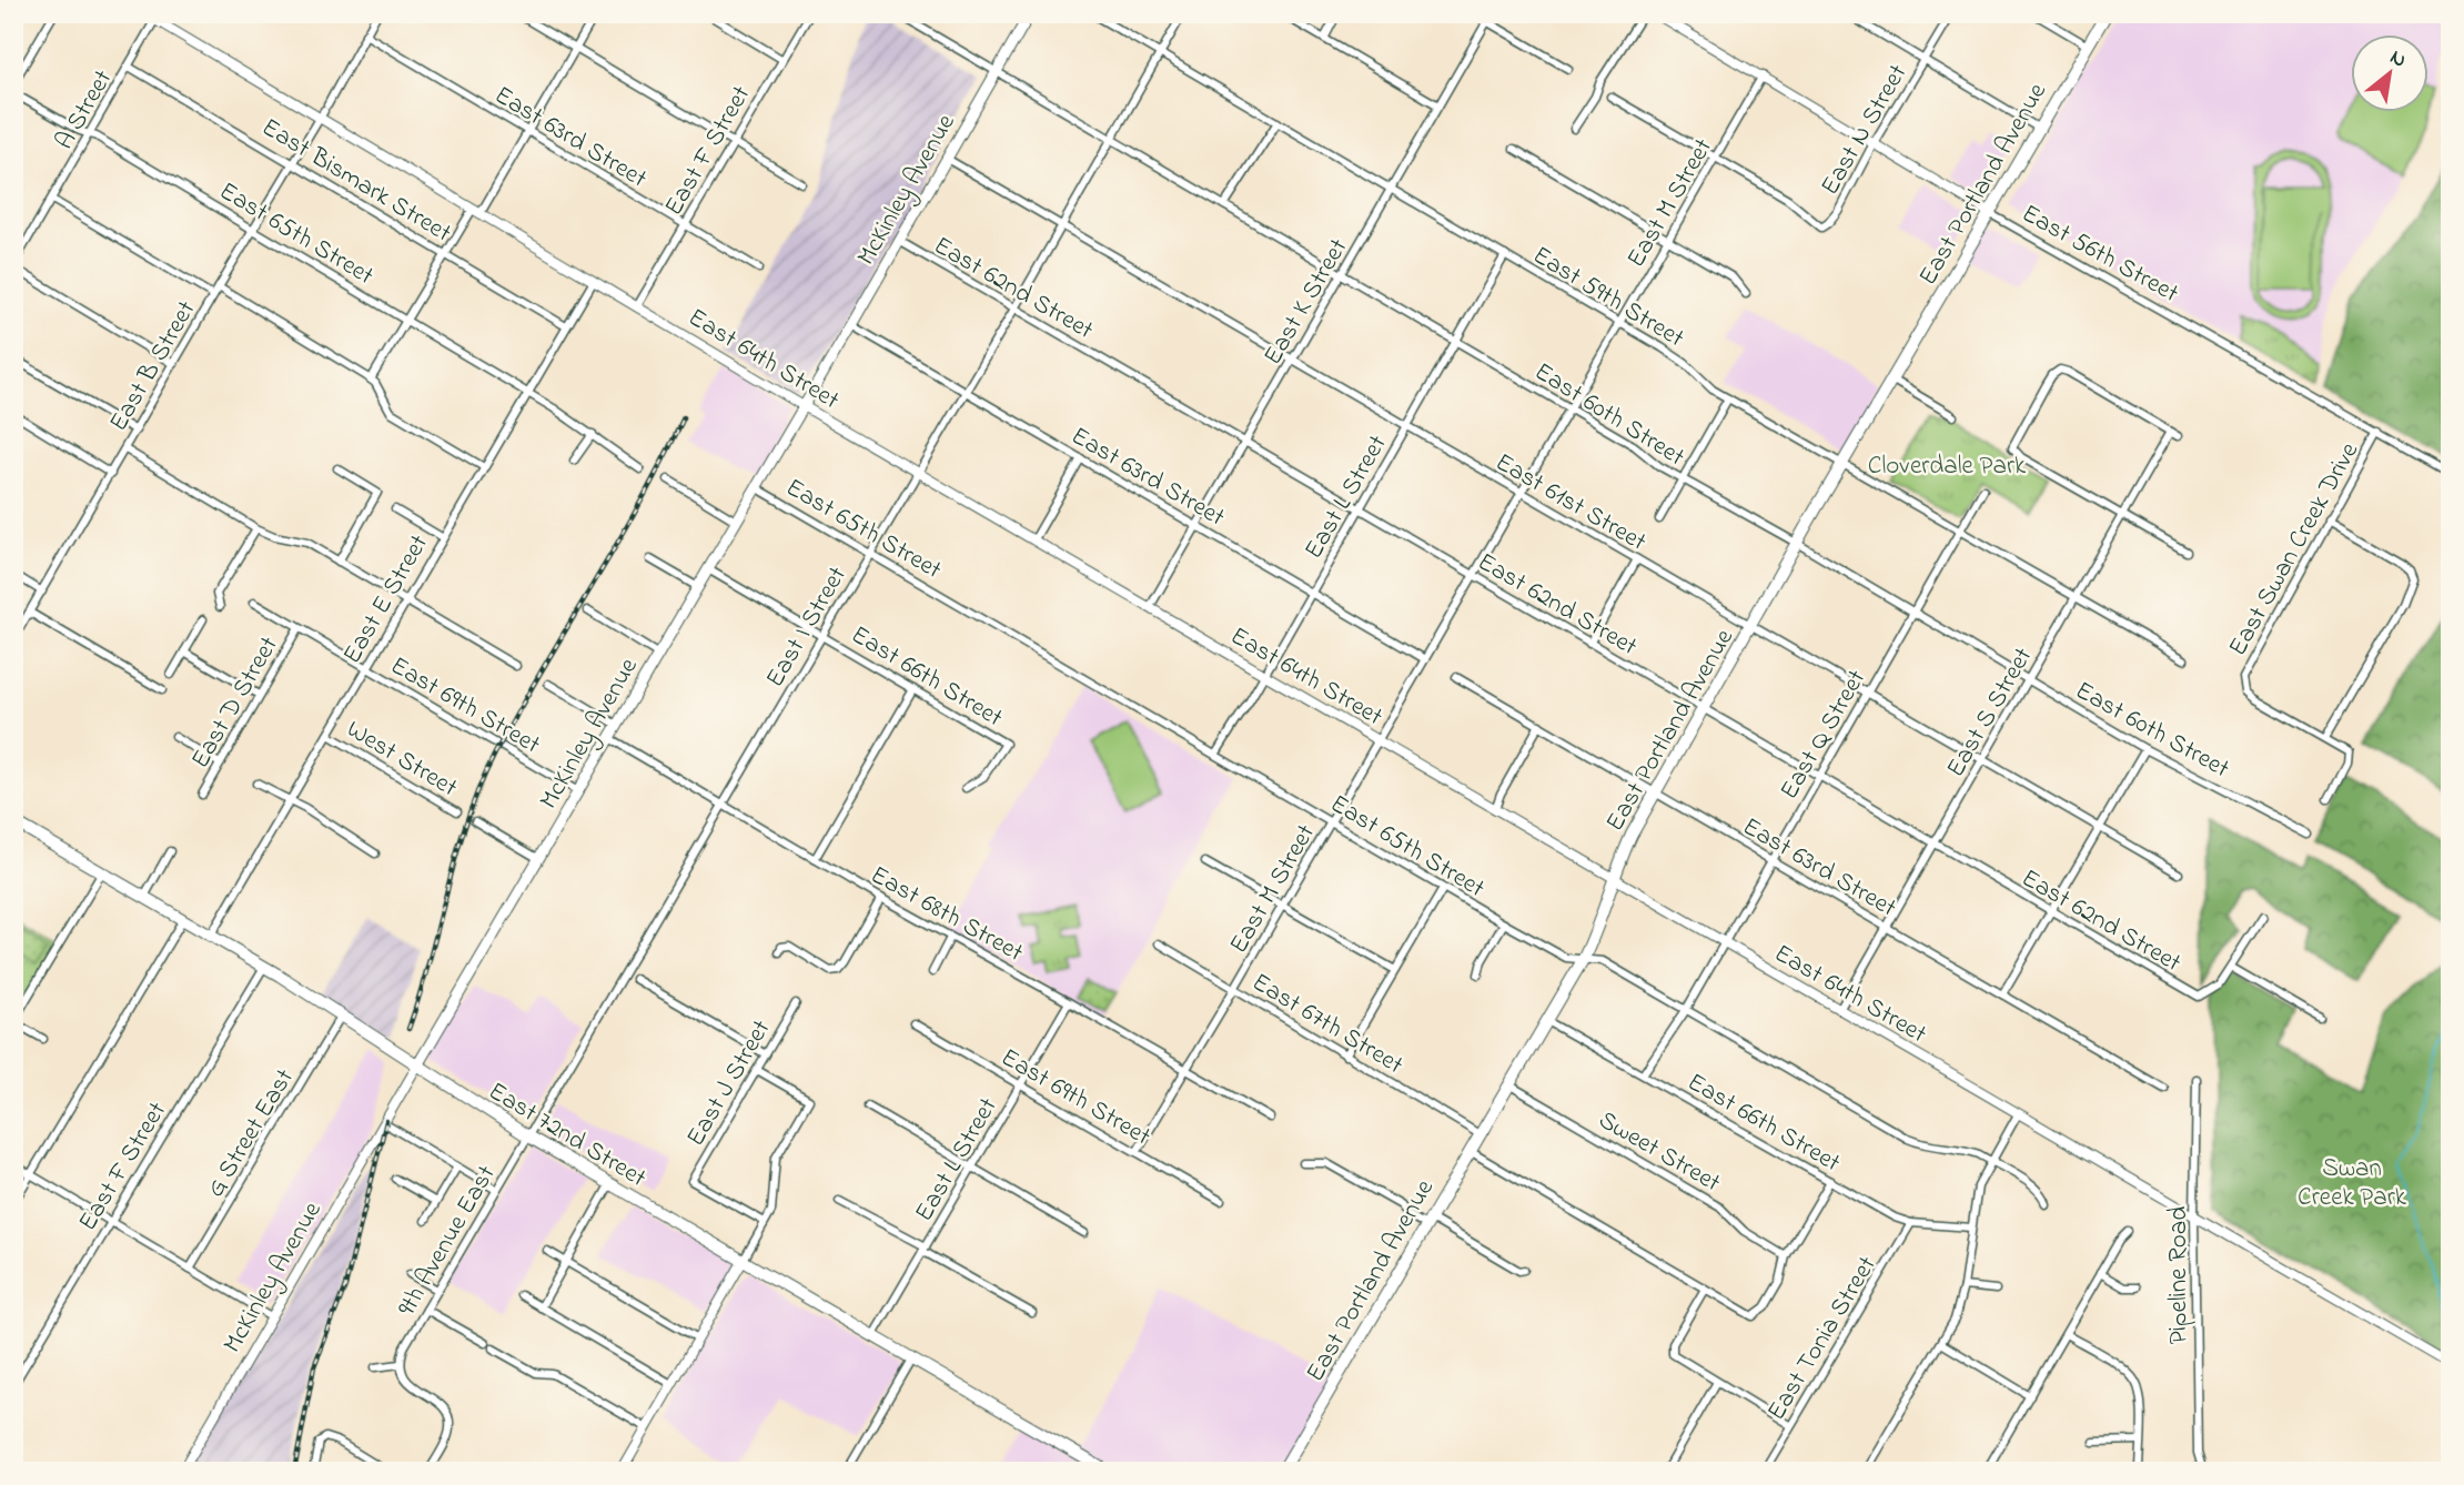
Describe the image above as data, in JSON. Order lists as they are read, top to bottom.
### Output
{
  "streets": {
    "main road": ["East Portland Avenue", "McKinley Avenue", "East 72nd Street"],
    "street": [
      "A Street",
      "East N Street",
      "East 63rd Street",
      "East F Street",
      "East Bismark Street",
      "East M Street",
      "East 65th Street",
      "East 56th Street",
      "East 62nd Street",
      "East 59th Street",
      "East K Street",
      "East 64th Street",
      "East B Street",
      "East 60th Street",
      "East L Street",
      "East 61st Street",
      "East Swan Creek Drive",
      "East E Street",
      "East I Street",
      "East 66th Street",
      "East D Street",
      "East 69th Street",
      "East S Street",
      "East Q Street",
      "West Street",
      "East 68th Street",
      "East 67th Street",
      "East J Street",
      "G Street East",
      "Sweet Street",
      "9th Avenue East",
      "Pipeline Road",
      "East Tonia Street"
    ]
  },
  "crossings": [
    ["A Street", "East Bismark Street"],
    ["A Street", "East 65th Street"],
    ["A Street", "East 64th Street"],
    ["East N Street", "East M Street"],
    ["East N Street", "East 56th Street"],
    ["East 63rd Street", "East F Street"],
    ["East 63rd Street", "East Portland Avenue"],
    ["East 63rd Street", "McKinley Avenue"],
    ["East 63rd Street", "East M Street"],
    ["East 63rd Street", "East K Street"],
    ["East 63rd Street", "East B Street"],
    ["East 63rd Street", "East L Street"],
    ["East 63rd Street", "East I Street"],
    ["East 63rd Street", "East S Street"],
    ["East 63rd Street", "East Q Street"],
    ["East F Street", "East 64th Street"],
    ["East F Street", "East 72nd Street"],
    ["East Bismark Street", "East B Street"],
    ["East Bismark Street", "East E Street"],
    ["East Portland Avenue", "East 65th Street"],
    ["East Portland Avenue", "East 56th Street"],
    ["East Portland Avenue", "East 62nd Street"],
    ["East Portland Avenue", "East 59th Street"],
    ["East Portland Avenue", "East 64th Street"],
    ["East Portland Avenue", "East 60th Street"],
    ["East Portland Avenue", "East 61st Street"],
    ["East Portland Avenue", "East 66th Street"],
    ["East Portland Avenue", "East 67th Street"],
    ["East Portland Avenue", "Sweet Street"],
    ["McKinley Avenue", "East 65th Street"],
    ["McKinley Avenue", "East 62nd Street"],
    ["McKinley Avenue", "East 64th Street"],
    ["McKinley Avenue", "East 60th Street"],
    ["McKinley Avenue", "East 61st Street"],
    ["McKinley Avenue", "East 66th Street"],
    ["McKinley Avenue", "East 69th Street"],
    ["McKinley Avenue", "West Street"],
    ["McKinley Avenue", "East 68th Street"],
    ["McKinley Avenue", "East 72nd Street"],
    ["East M Street", "East 65th Street"],
    ["East M Street", "East 56th Street"],
    ["East M Street", "East 62nd Street"],
    ["East M Street", "East 59th Street"],
    ["East M Street", "East 64th Street"],
    ["East M Street", "East 60th Street"],
    ["East M Street", "East 61st Street"],
    ["East M Street", "East 69th Street"],
    ["East M Street", "East 68th Street"],
    ["East M Street", "East 67th Street"],
    ["East 65th Street", "East B Street"],
    ["East 65th Street", "East L Street"],
    ["East 65th Street", "East E Street"],
    ["East 65th Street", "East I Street"],
    ["East 65th Street", "East Q Street"],
    ["East 56th Street", "East Swan Creek Drive"],
    ["East 62nd Street", "East K Street"],
    ["East 62nd Street", "East L Street"],
    ["East 62nd Street", "East I Street"],
    ["East 62nd Street", "East S Street"],
    ["East 62nd Street", "East Q Street"],
    ["East 59th Street", "East K Street"],
    ["East 59th Street", "East L Street"],
    ["East 59th Street", "East I Street"],
    ["East 59th Street", "East S Street"],
    ["East 59th Street", "East Q Street"],
    ["East K Street", "East 64th Street"],
    ["East K Street", "East 60th Street"],
    ["East K Street", "East 61st Street"],
    ["East 64th Street", "East B Street"],
    ["East 64th Street", "East L Street"],
    ["East 64th Street", "East E Street"],
    ["East 64th Street", "East I Street"],
    ["East 64th Street", "East S Street"],
    ["East 64th Street", "East Q Street"],
    ["East 64th Street", "Pipeline Road"],
    ["East 60th Street", "East L Street"],
    ["East 60th Street", "East I Street"],
    ["East 60th Street", "East S Street"],
    ["East 60th Street", "East Q Street"],
    ["East L Street", "East 61st Street"],
    ["East L Street", "East 69th Street"],
    ["East L Street", "East 68th Street"],
    ["East L Street", "East 72nd Street"],
    ["East 61st Street", "East I Street"],
    ["East 61st Street", "East S Street"],
    ["East 61st Street", "East Q Street"],
    ["East E Street", "East 69th Street"],
    ["East E Street", "West Street"],
    ["East E Street", "East 72nd Street"],
    ["East I Street", "East 66th Street"],
    ["East I Street", "East 68th Street"],
    ["East I Street", "East 72nd Street"],
    ["East I Street", "9th Avenue East"],
    ["East 66th Street", "East Q Street"],
    ["East 66th Street", "East Tonia Street"],
    ["East D Street", "East 69th Street"],
    ["G Street East", "East 72nd Street"],
    ["East 72nd Street", "9th Avenue East"]
  ],
  "parks": ["Cloverdale Park", "Swan Creek Park"],
  "north": "top right"
}
